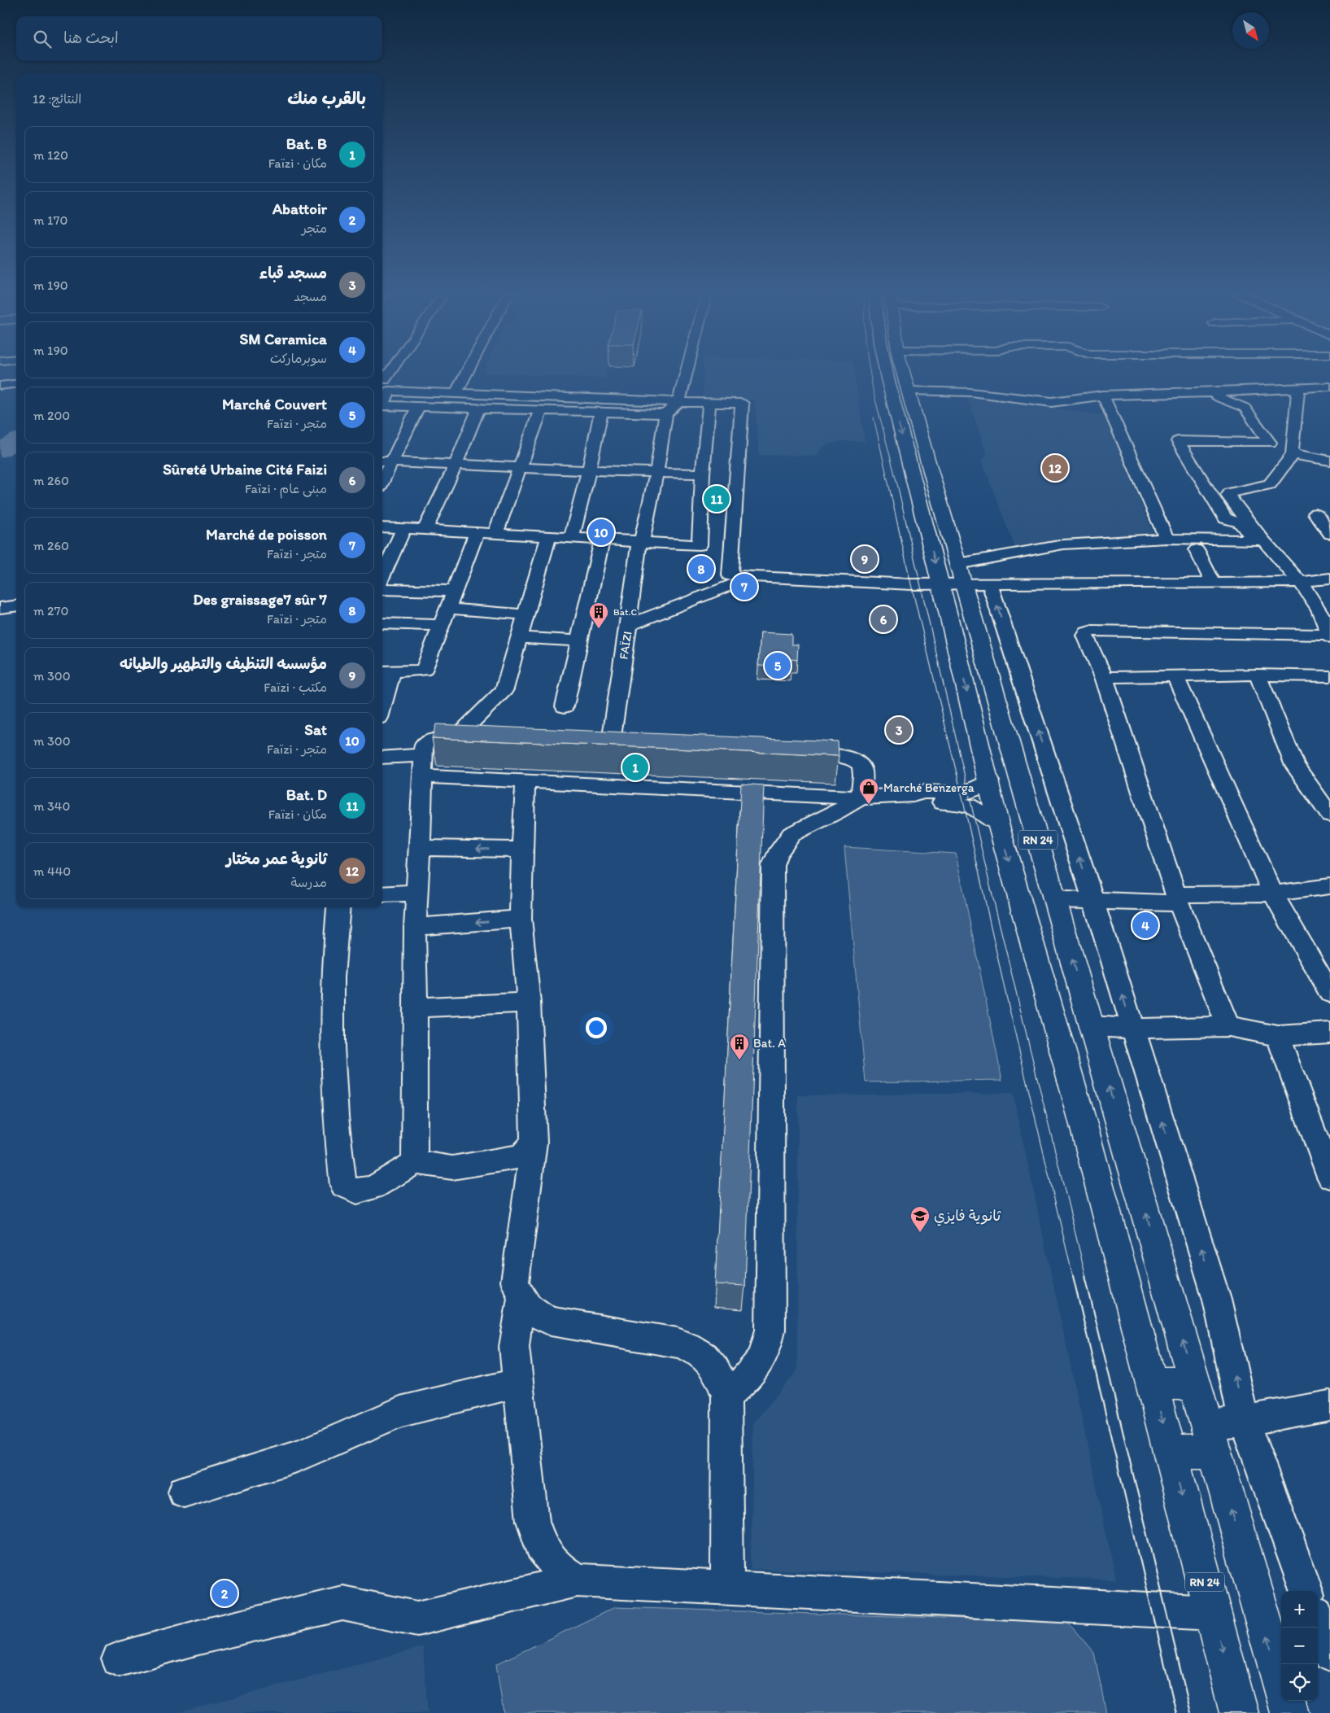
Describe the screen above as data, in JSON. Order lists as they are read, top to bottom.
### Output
{
  "streets": {
    "main road": ["RN 24"],
    "street": ["FAÏZI"]
  },
  "places": {
    "building": ["Bat.C", "Bat. A"],
    "shop": ["Marché Benzerga"],
    "school or university": ["ثانوية فايزي"]
  },
  "north": "bottom right",
  "page": {
    "search": "ابحث هنا",
    "heading": ["بالقرب منك", "النتائج: 12"],
    "list": [
      {
        "mark": "1",
        "name": "Bat. B",
        "note": "مكان · Faïzi",
        "value": "120 m"
      },
      {
        "mark": "2",
        "name": "Abattoir",
        "note": "متجر",
        "value": "170 m"
      },
      {
        "mark": "3",
        "name": "مسجد قباء",
        "note": "مسجد",
        "value": "190 m"
      },
      {
        "mark": "4",
        "name": "SM Ceramica",
        "note": "سوبرماركت",
        "value": "190 m"
      },
      {
        "mark": "5",
        "name": "Marché Couvert",
        "note": "متجر · Faïzi",
        "value": "200 m"
      },
      {
        "mark": "6",
        "name": "Sûreté Urbaine Cité Faizi",
        "note": "مبنى عام · Faïzi",
        "value": "260 m"
      },
      {
        "mark": "7",
        "name": "Marché de poisson",
        "note": "متجر · Faïzi",
        "value": "260 m"
      },
      {
        "mark": "8",
        "name": "Des graissage7 sûr 7",
        "note": "متجر · Faïzi",
        "value": "270 m"
      },
      {
        "mark": "9",
        "name": "مؤسسه التنظيف والتطهير والطيانه",
        "note": "مكتب · Faïzi",
        "value": "300 m"
      },
      {
        "mark": "10",
        "name": "Sat",
        "note": "متجر · Faïzi",
        "value": "300 m"
      },
      {
        "mark": "11",
        "name": "Bat. D",
        "note": "مكان · Faïzi",
        "value": "340 m"
      },
      {
        "mark": "12",
        "name": "ثانوية عمر مختار",
        "note": "مدرسة",
        "value": "440 m"
      }
    ],
    "pins": [
      "12",
      "11",
      "10",
      "9",
      "8",
      "7",
      "6",
      "5",
      "3",
      "1",
      "4",
      "2"
    ],
    "map_buttons": ["+", "−"]
  }
}
